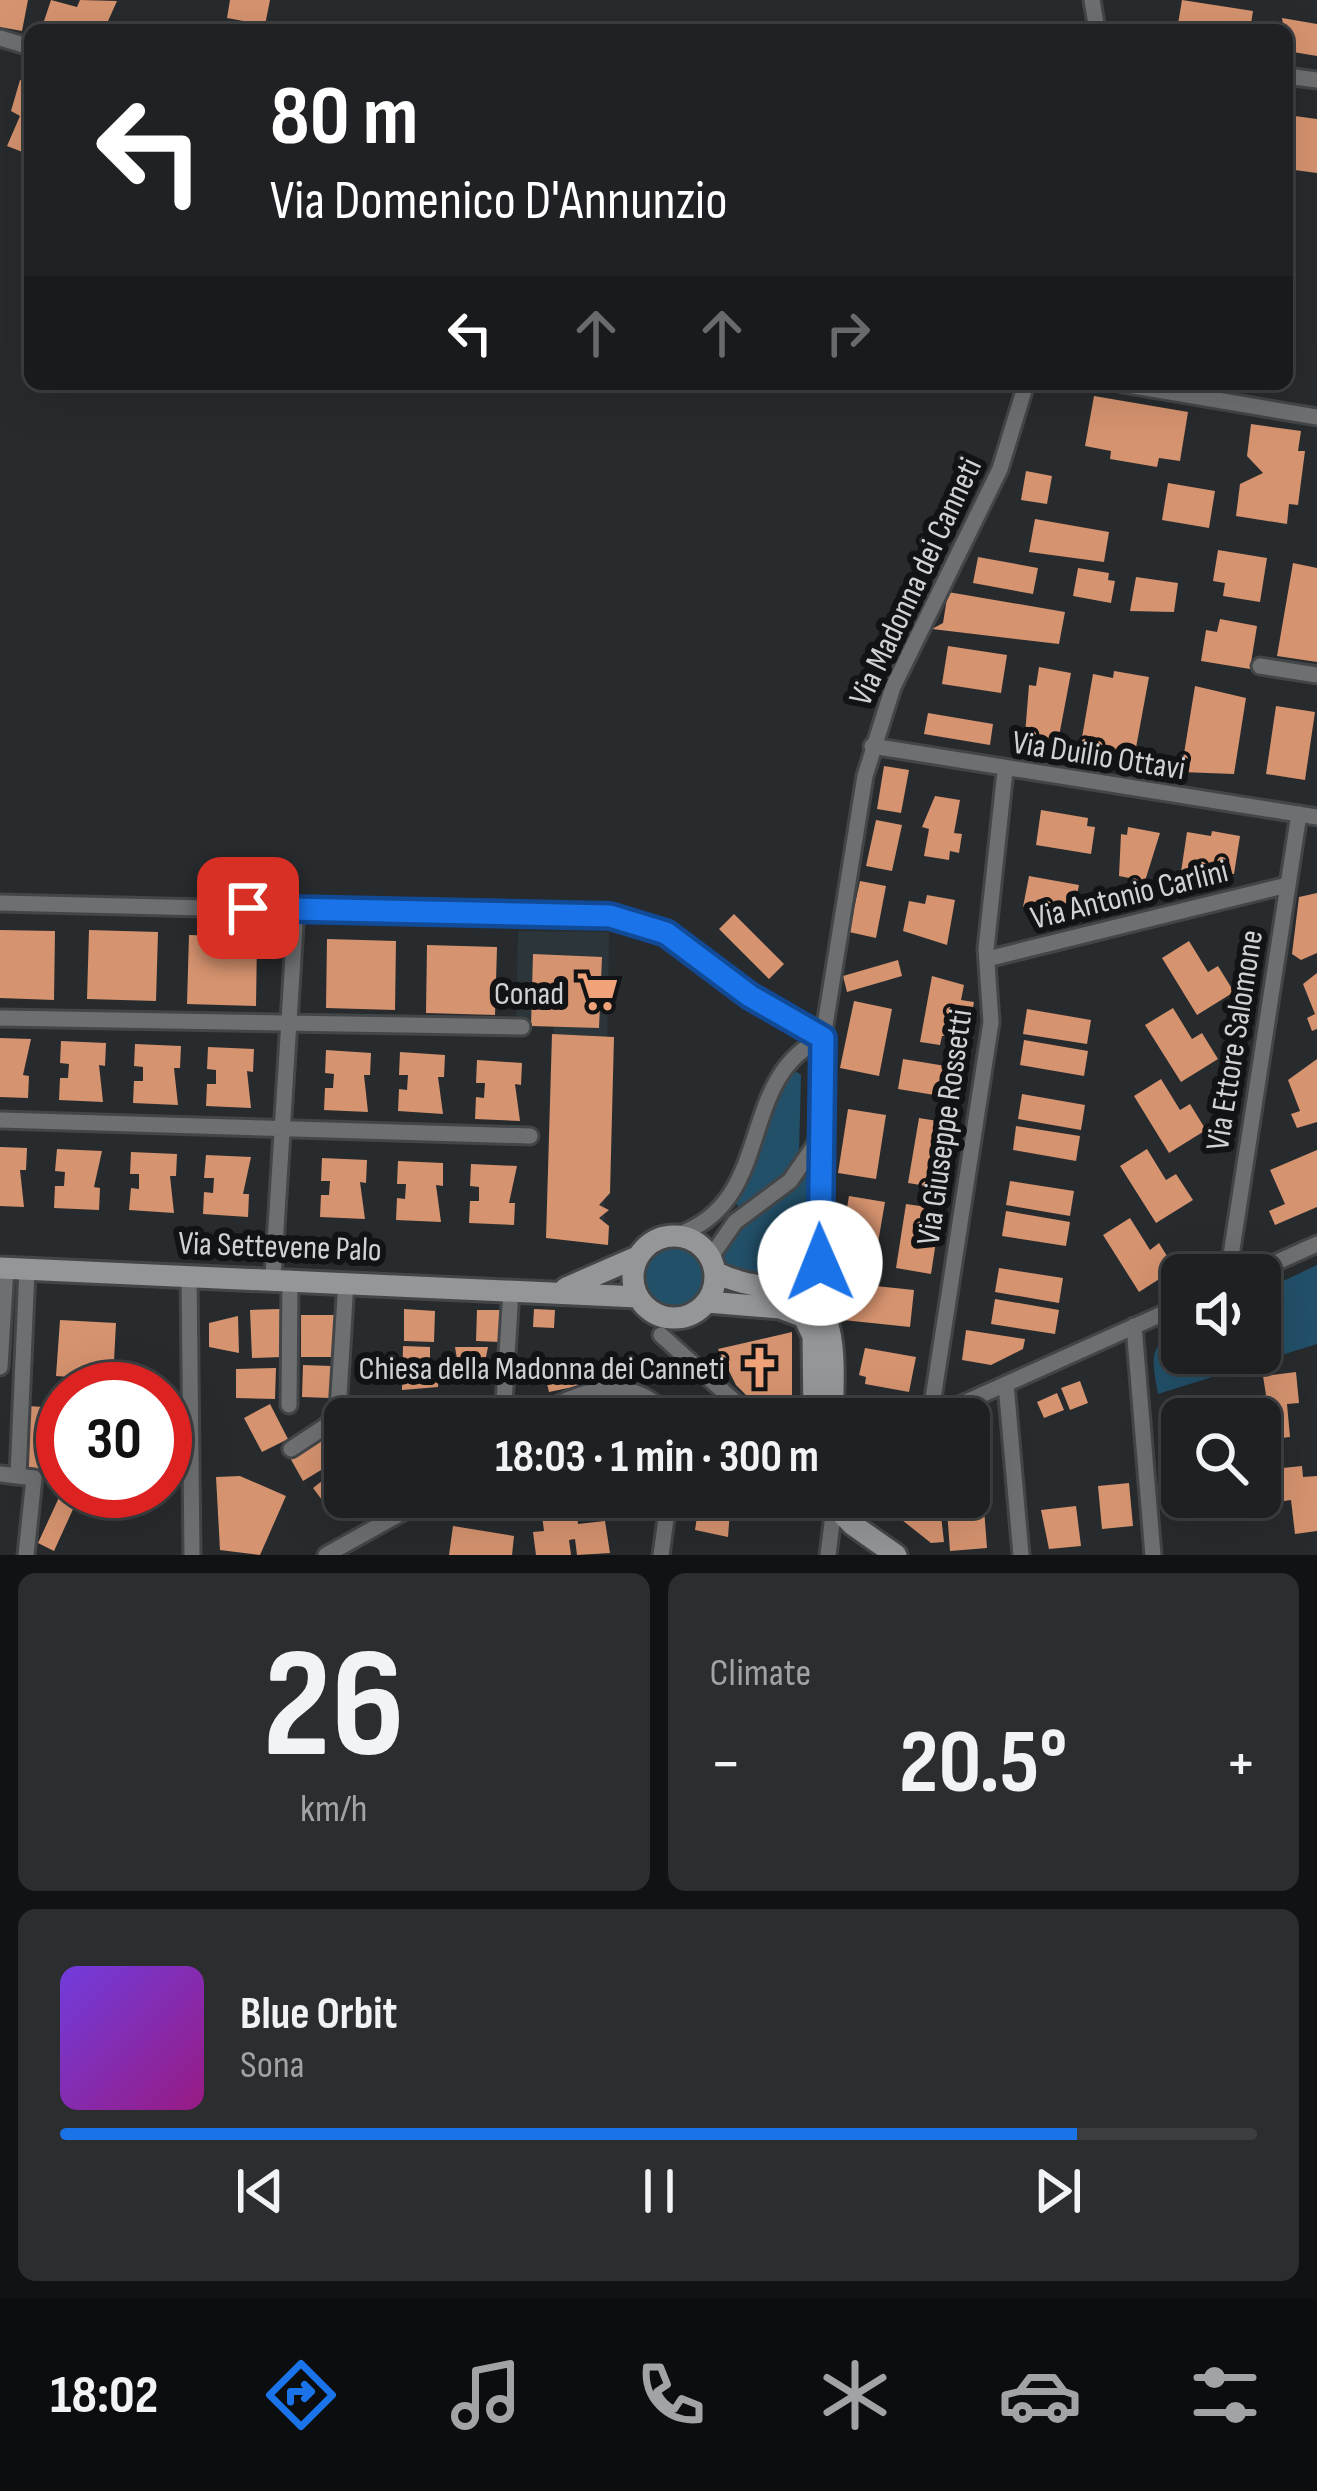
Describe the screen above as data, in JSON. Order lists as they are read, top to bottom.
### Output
{
  "streets": {
    "street": [
      "Via Madonna dei Canneti",
      "Via Duilio Ottavi",
      "Via Antonio Carlini",
      "Via Ettore Salomone",
      "Via Giuseppe Rossetti",
      "Via Settevene Palo"
    ]
  },
  "crossings": [
    ["Via Madonna dei Canneti", "Via Duilio Ottavi"],
    ["Via Duilio Ottavi", "Via Ettore Salomone"],
    ["Via Duilio Ottavi", "Via Giuseppe Rossetti"],
    ["Via Antonio Carlini", "Via Ettore Salomone"],
    ["Via Antonio Carlini", "Via Giuseppe Rossetti"]
  ],
  "places": {
    "supermarket": ["Conad"],
    "church": ["Chiesa della Madonna dei Canneti"]
  },
  "page": {
    "turn": ["80 m", "Via Domenico D'Annunzio"],
    "limit": "30",
    "trip": "18:03 · 1 min · 300 m",
    "tile": [
      ["26", "km/h"],
      "Climate"
    ],
    "heat": ["−", "20.5°", "+"],
    "song": ["Blue Orbit", "Sona"],
    "tabs": "18:02"
  }
}
